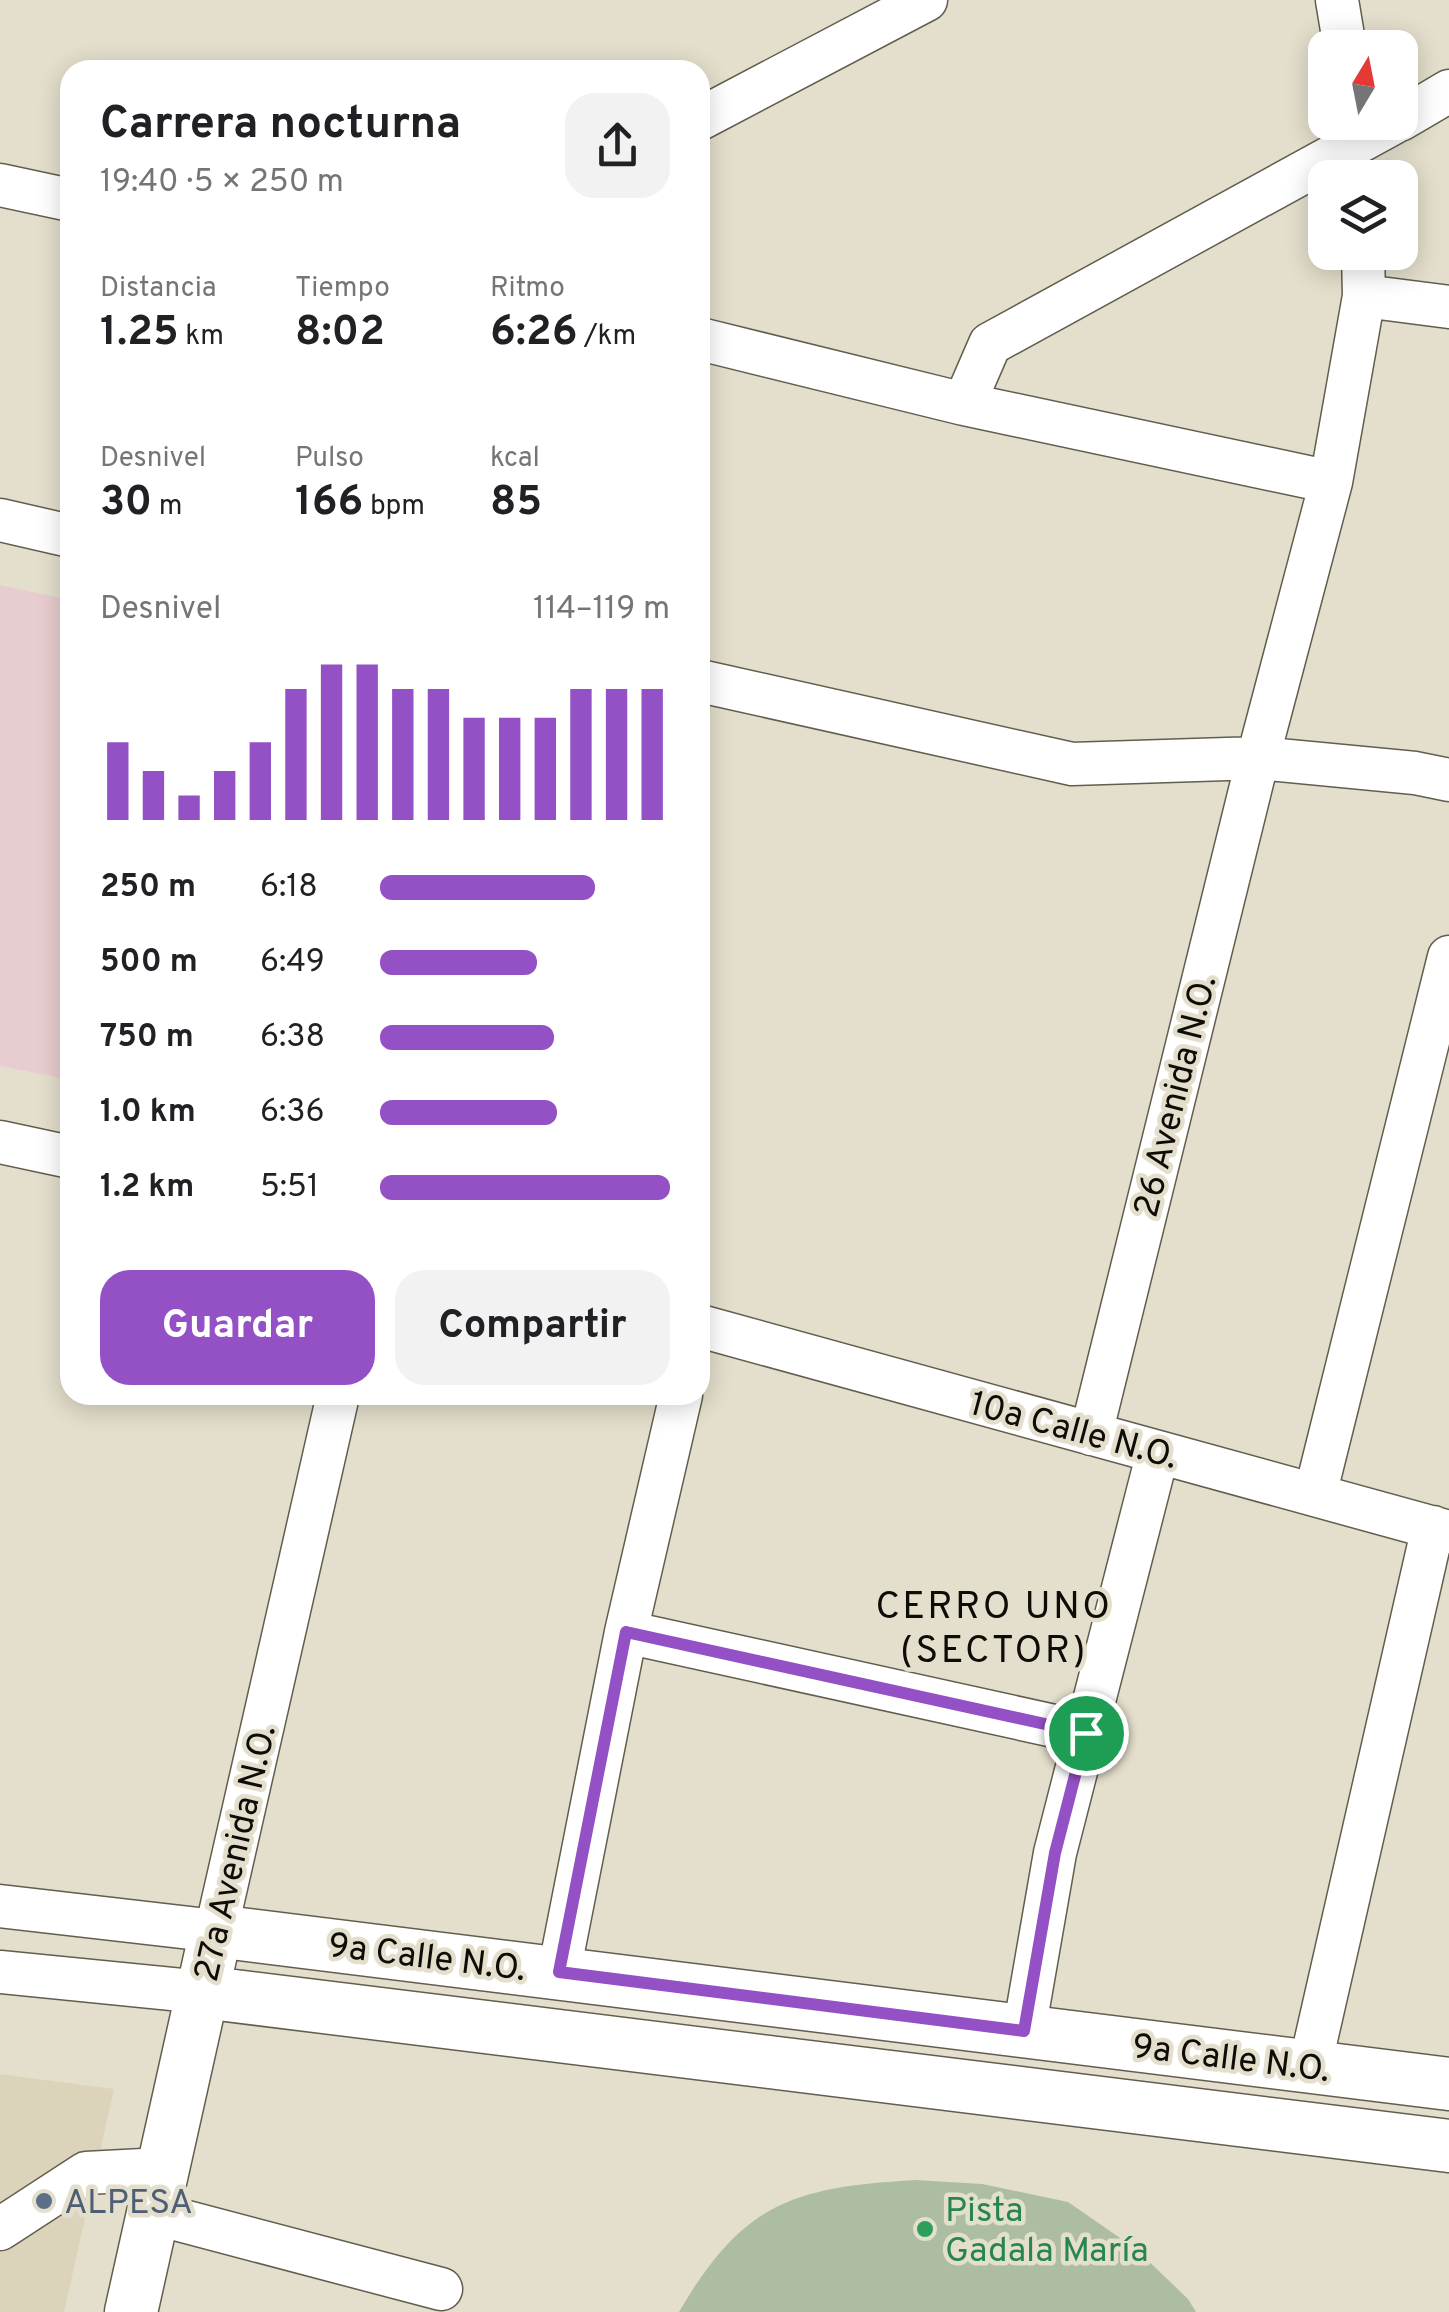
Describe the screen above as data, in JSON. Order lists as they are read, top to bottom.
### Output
{
  "streets": {
    "street": [
      "26 Avenida N.O.",
      "10a Calle N.O.",
      "27a Avenida N.O.",
      "9a Calle N.O."
    ]
  },
  "crossings": [
    ["26 Avenida N.O.", "10a Calle N.O."],
    ["27a Avenida N.O.", "9a Calle N.O."]
  ],
  "districts": ["CERRO UNO (SECTOR)"],
  "places": ["ALPESA", "Pista Gadala María"],
  "north": "top",
  "page": {
    "heading": ["Carrera nocturna", "19:40 · 5 × 250 m"],
    "stats": [
      ["Distancia", "1.25 km"],
      ["Tiempo", "8:02"],
      ["Ritmo", "6:26 /km"],
      ["Desnivel", "30 m"],
      ["Pulso", "166 bpm"],
      ["kcal", "85"]
    ],
    "chart": ["Desnivel", "114–119 m"],
    "list": [
      {
        "name": "250 m",
        "note": "6:18"
      },
      {
        "name": "500 m",
        "note": "6:49"
      },
      {
        "name": "750 m",
        "note": "6:38"
      },
      {
        "name": "1.0 km",
        "note": "6:36"
      },
      {
        "name": "1.2 km",
        "note": "5:51"
      }
    ],
    "buttons": ["Guardar", "Compartir"]
  }
}
